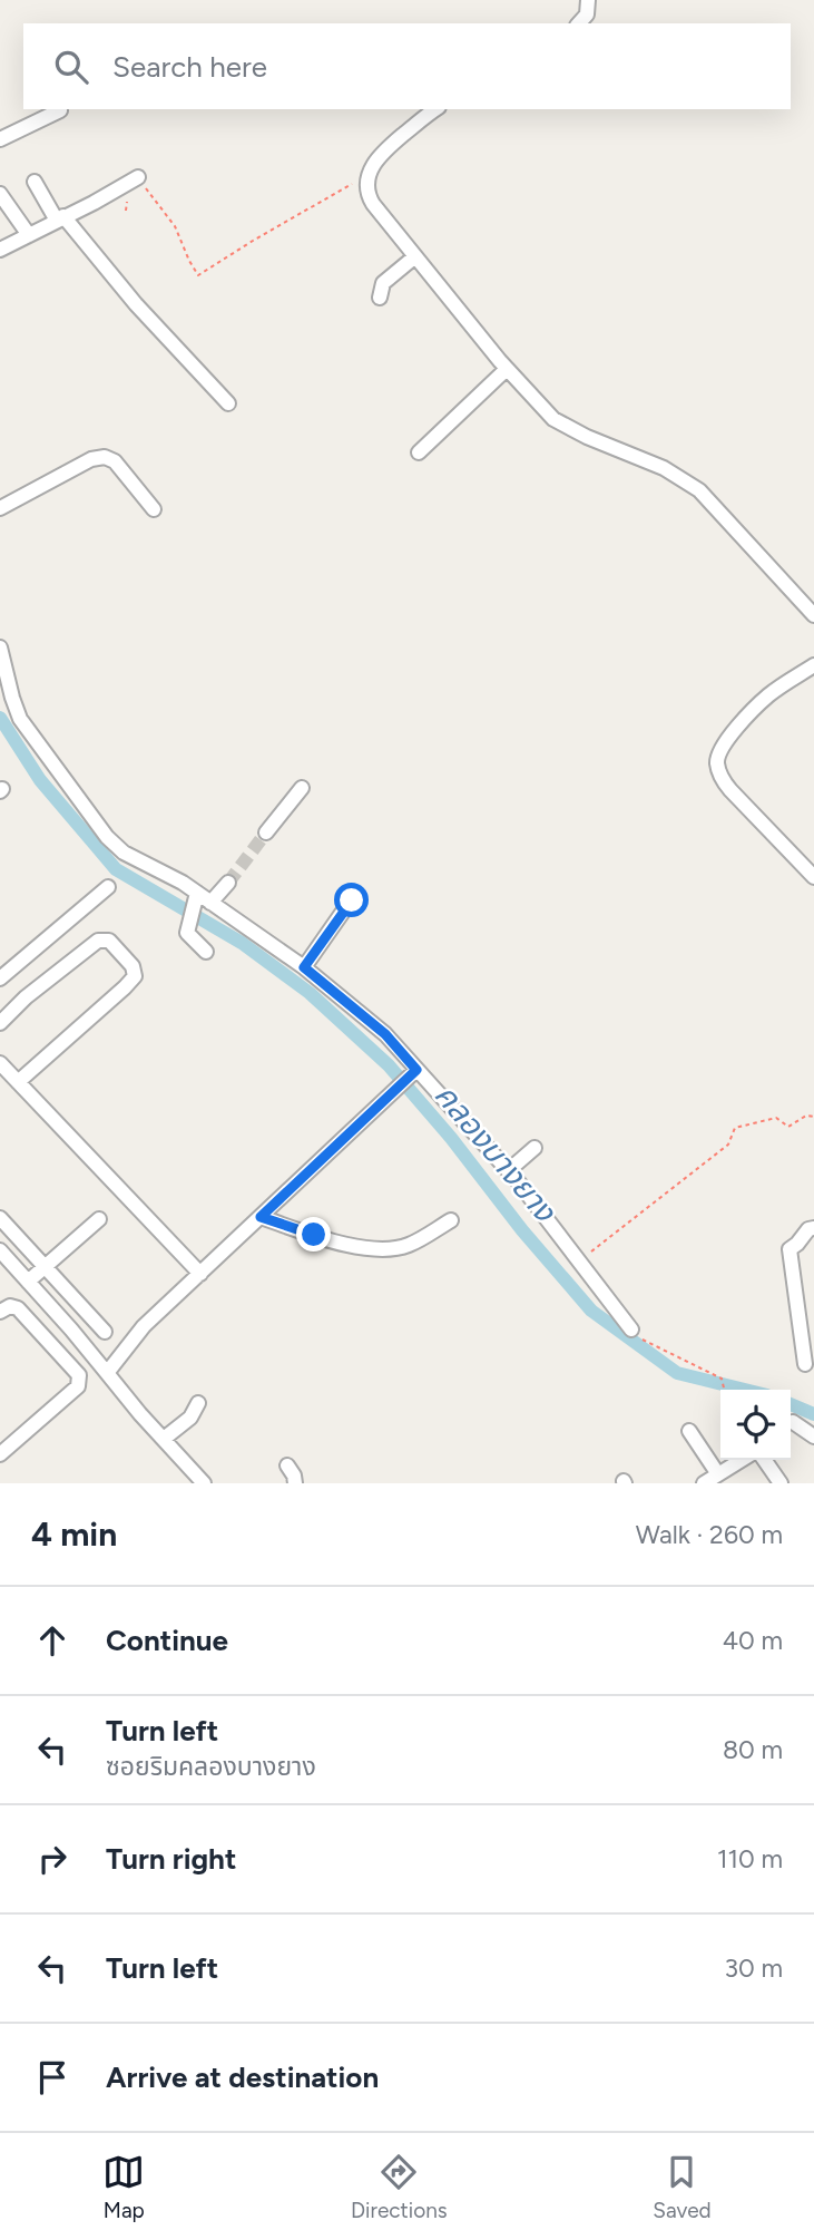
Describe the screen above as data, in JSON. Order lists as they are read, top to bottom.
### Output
{
  "water": ["คลองบางยาง"],
  "page": {
    "search": "Search here",
    "heading": ["4 min", "Walk · 260 m"],
    "list": [
      ["Continue", "40 m"],
      ["Turn left", "ซอยริมคลองบางยาง", "80 m"],
      ["Turn right", "110 m"],
      ["Turn left", "30 m"],
      "Arrive at destination"
    ],
    "nav": ["Map", "Directions", "Saved"]
  }
}
